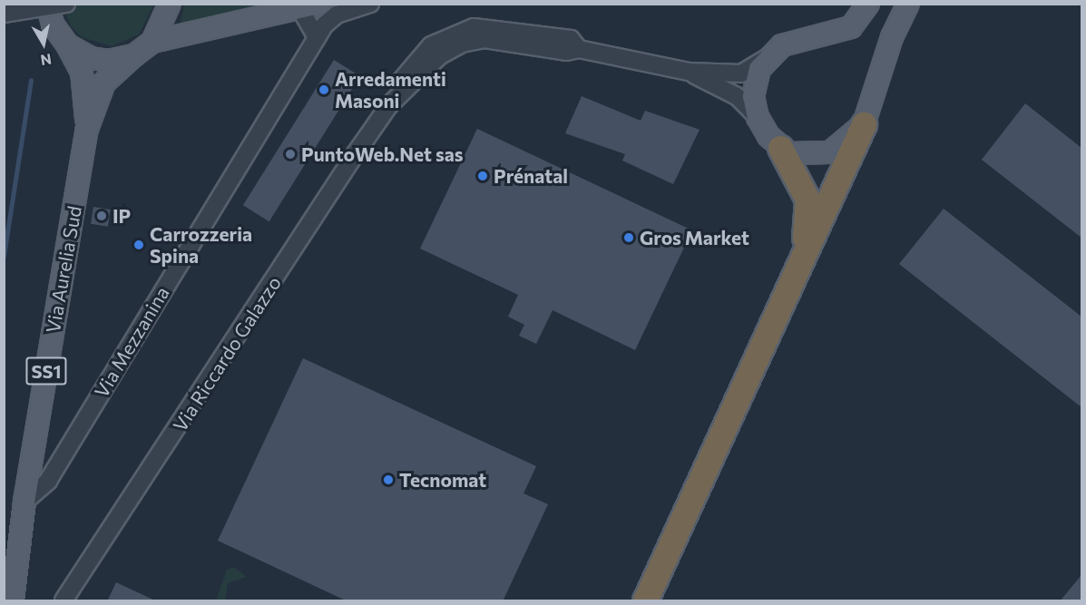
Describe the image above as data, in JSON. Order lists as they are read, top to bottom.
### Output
{
  "streets": {
    "main road": ["Via Aurelia Sud", "SS1"],
    "street": ["Via Mezzanina", "Via Riccardo Galazzo"]
  },
  "crossings": [
    ["Via Aurelia Sud", "Via Mezzanina"]
  ],
  "places": [
    "Arredamenti Masoni",
    "PuntoWeb.Net sas",
    "Prénatal",
    "IP",
    "Gros Market",
    "Carrozzeria Spina",
    "Tecnomat"
  ],
  "north": "bottom"
}
